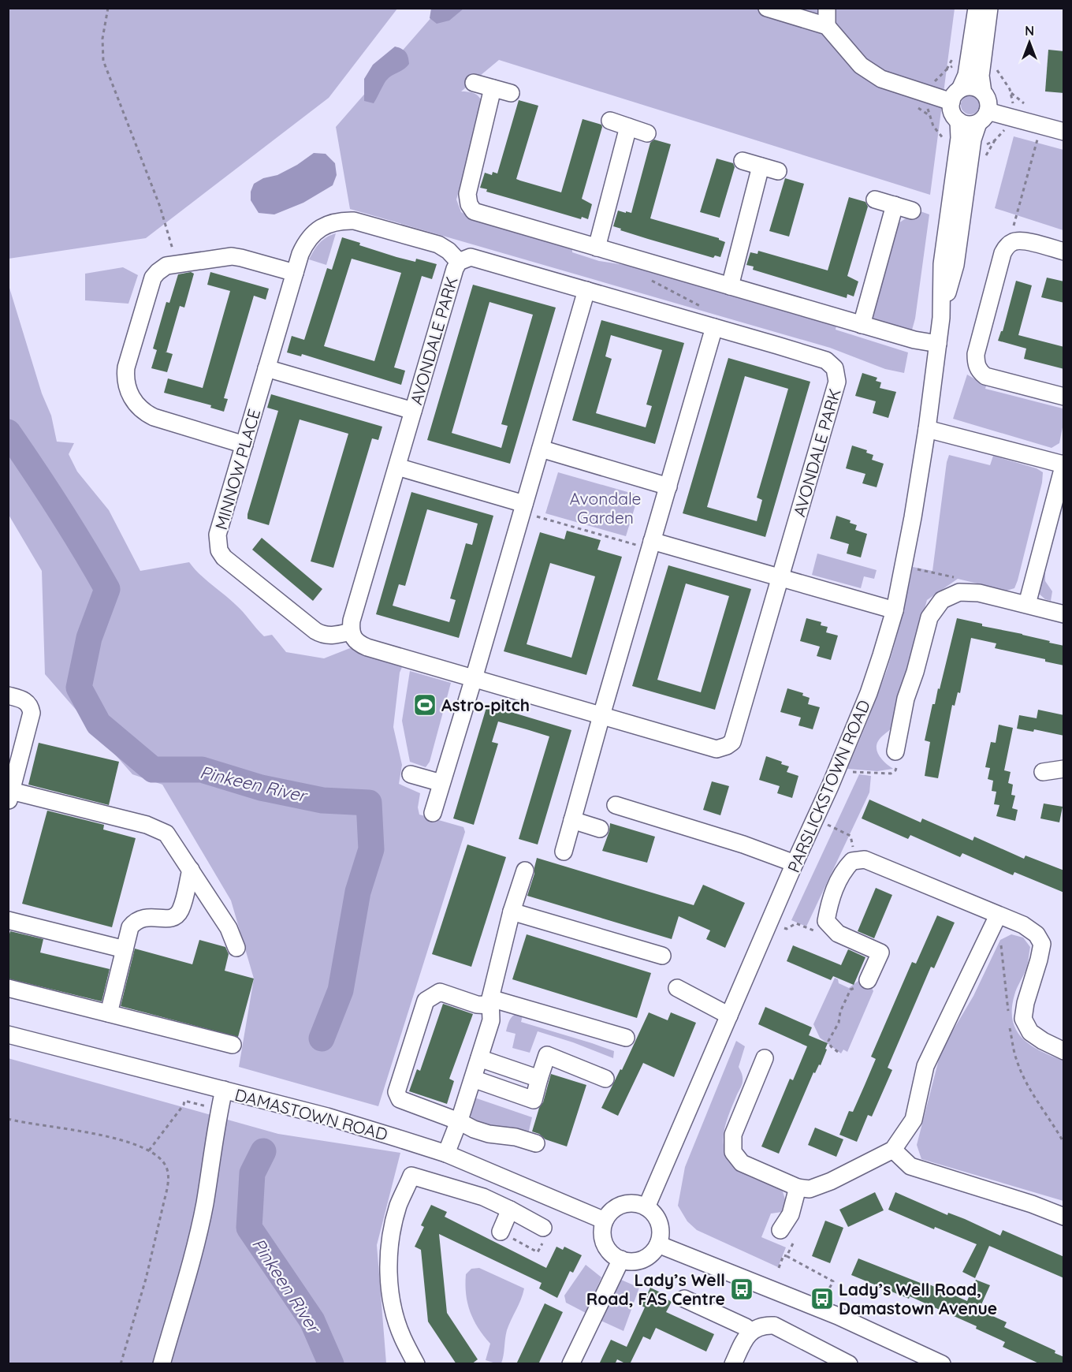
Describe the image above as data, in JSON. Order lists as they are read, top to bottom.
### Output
{
  "streets": {
    "street": [
      "AVONDALE PARK",
      "MINNOW PLACE",
      "PARSLICKSTOWN ROAD",
      "DAMASTOWN ROAD"
    ]
  },
  "crossings": [
    ["AVONDALE PARK", "MINNOW PLACE"],
    ["PARSLICKSTOWN ROAD", "DAMASTOWN ROAD"]
  ],
  "water": ["Pinkeen River"],
  "parks": ["Avondale Garden"],
  "places": {
    "sports": ["Astro-pitch"],
    "bus stop": ["Lady’s Well Road, FAS Centre", "Lady’s Well Road, Damastown Avenue"]
  },
  "north": "top"
}
